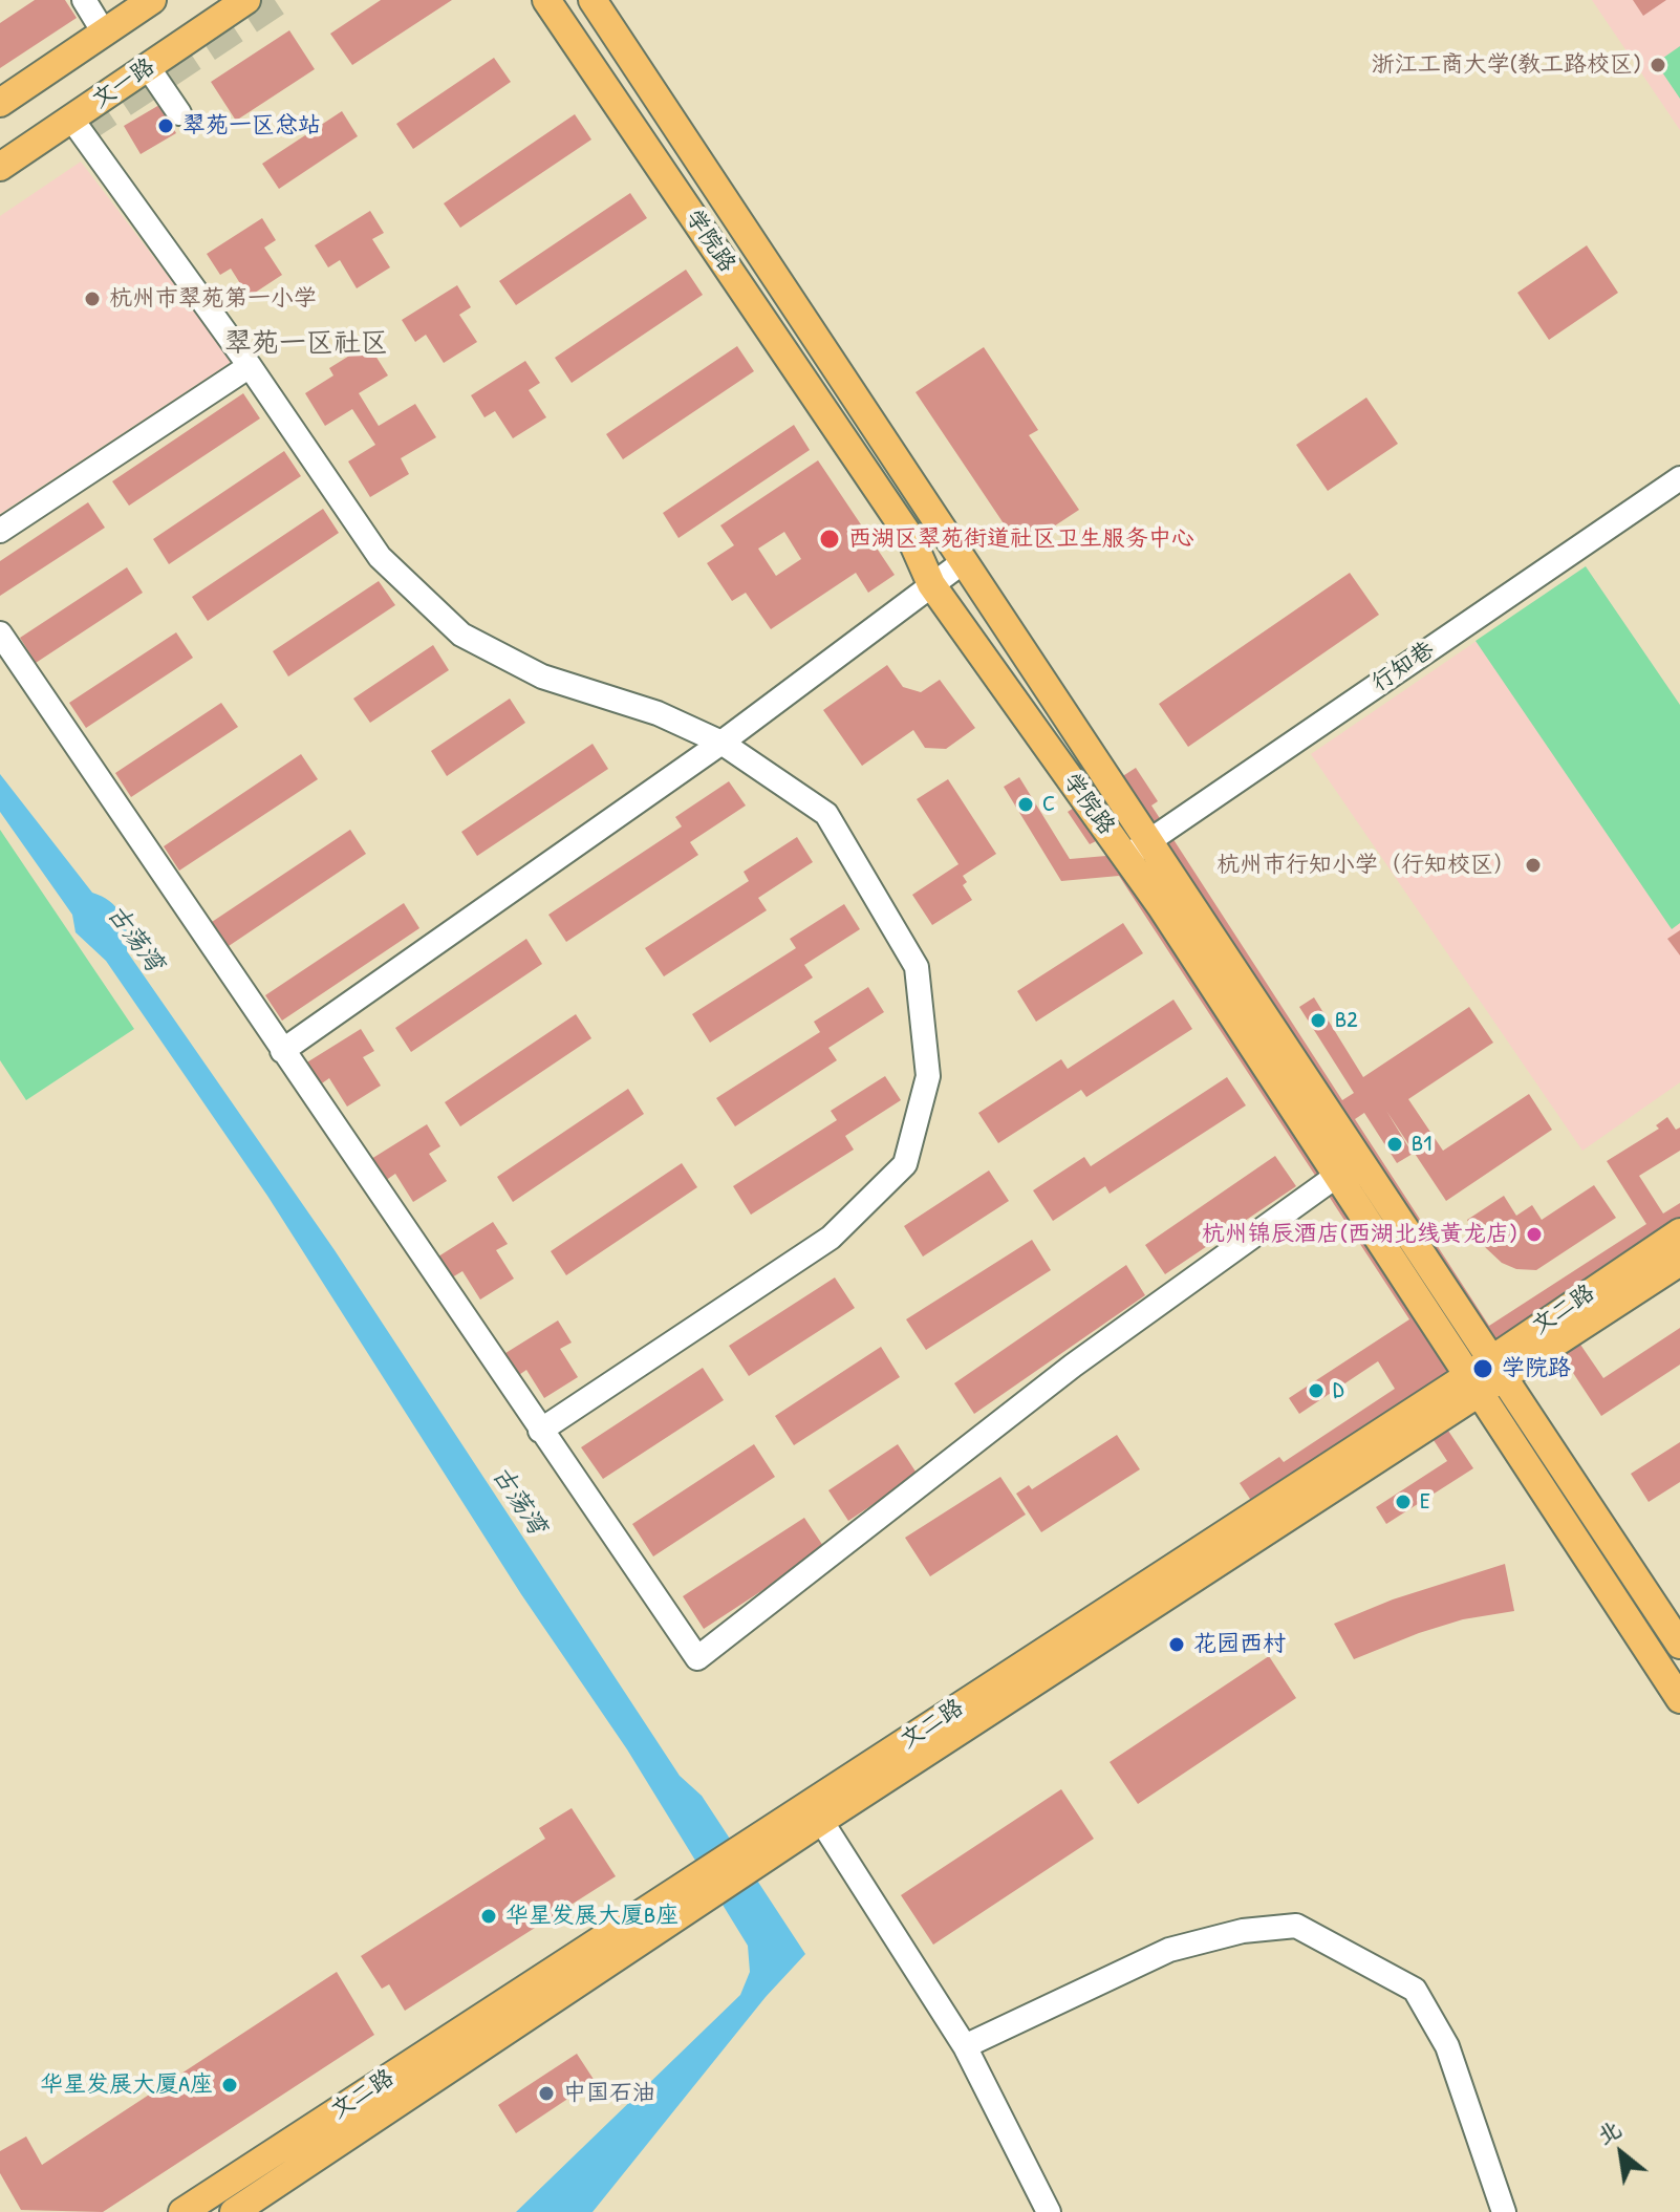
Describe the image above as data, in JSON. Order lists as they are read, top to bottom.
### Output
{
  "streets": {
    "main road": ["文一路", "学院路", "文二路"],
    "street": ["行知巷"]
  },
  "crossings": [
    ["学院路", "行知巷"],
    ["学院路", "文二路"]
  ],
  "districts": ["翠苑一区社区"],
  "water": ["古荡湾"],
  "places": [
    "浙江工商大学(教工路校区)",
    "翠苑一区总站",
    "杭州市翠苑第一小学",
    "西湖区翠苑街道社区卫生服务中心",
    "C",
    "杭州市行知小学（行知校区）",
    "B2",
    "B1",
    "杭州锦辰酒店(西湖北线黄龙店)",
    "学院路",
    "D",
    "E",
    "花园西村",
    "华星发展大厦B座",
    "华星发展大厦A座",
    "中国石油"
  ],
  "north": "top left"
}
